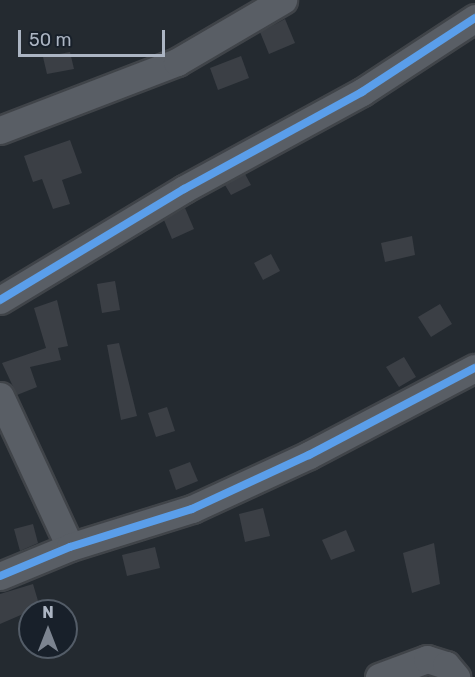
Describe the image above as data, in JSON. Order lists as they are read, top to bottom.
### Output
{
  "scale_bar": "50 m",
  "north": "top"
}
